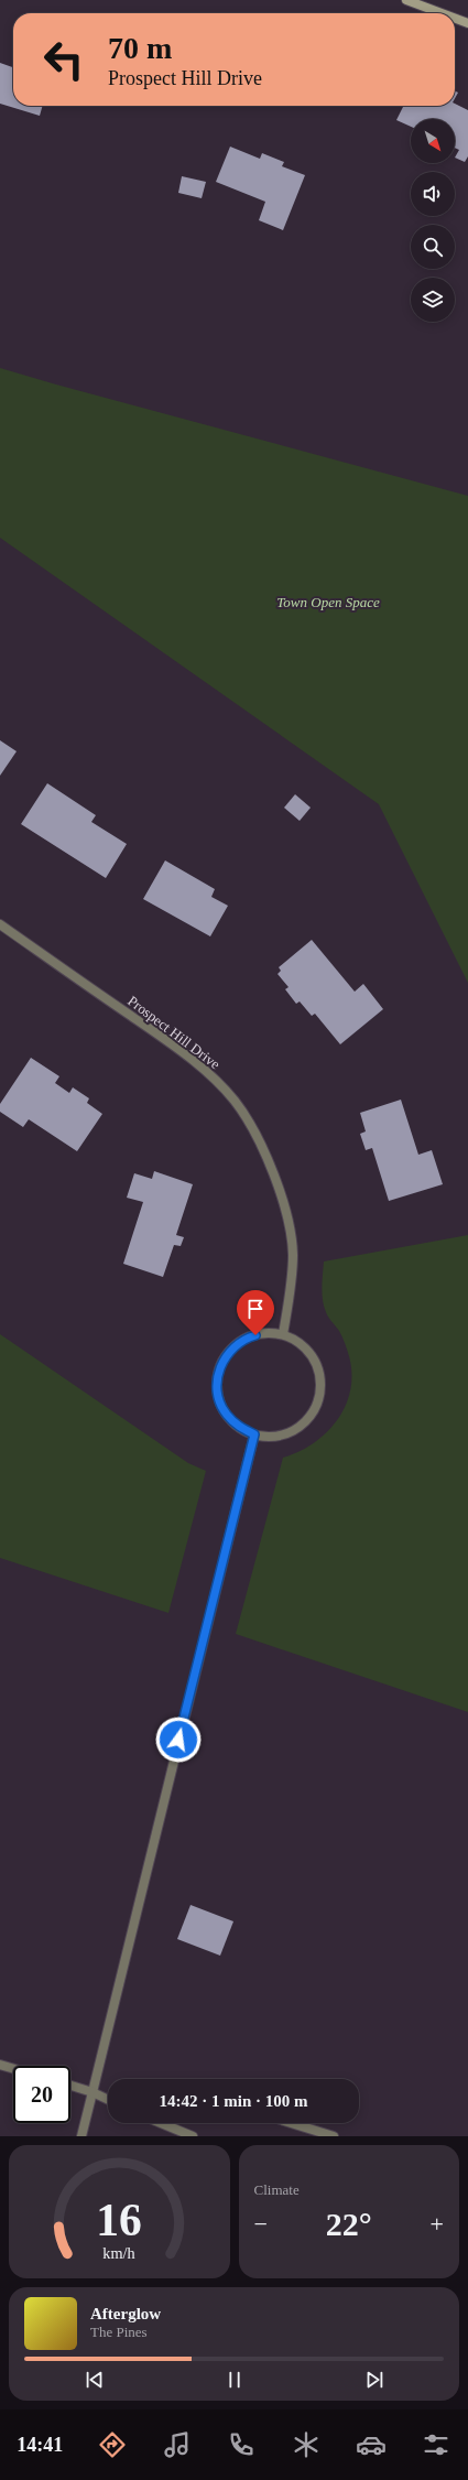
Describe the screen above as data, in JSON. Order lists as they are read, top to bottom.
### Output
{
  "streets": {
    "street": ["Prospect Hill Drive"]
  },
  "parks": ["Town Open Space"],
  "north": "bottom right",
  "page": {
    "turn": ["70 m", "Prospect Hill Drive"],
    "limit": "20",
    "trip": "14:42 · 1 min · 100 m",
    "tile": "Climate",
    "heat": ["−", "22°", "+"],
    "song": ["Afterglow", "The Pines"],
    "tabs": "14:41",
    "gauge": ["16", "km/h"]
  }
}
